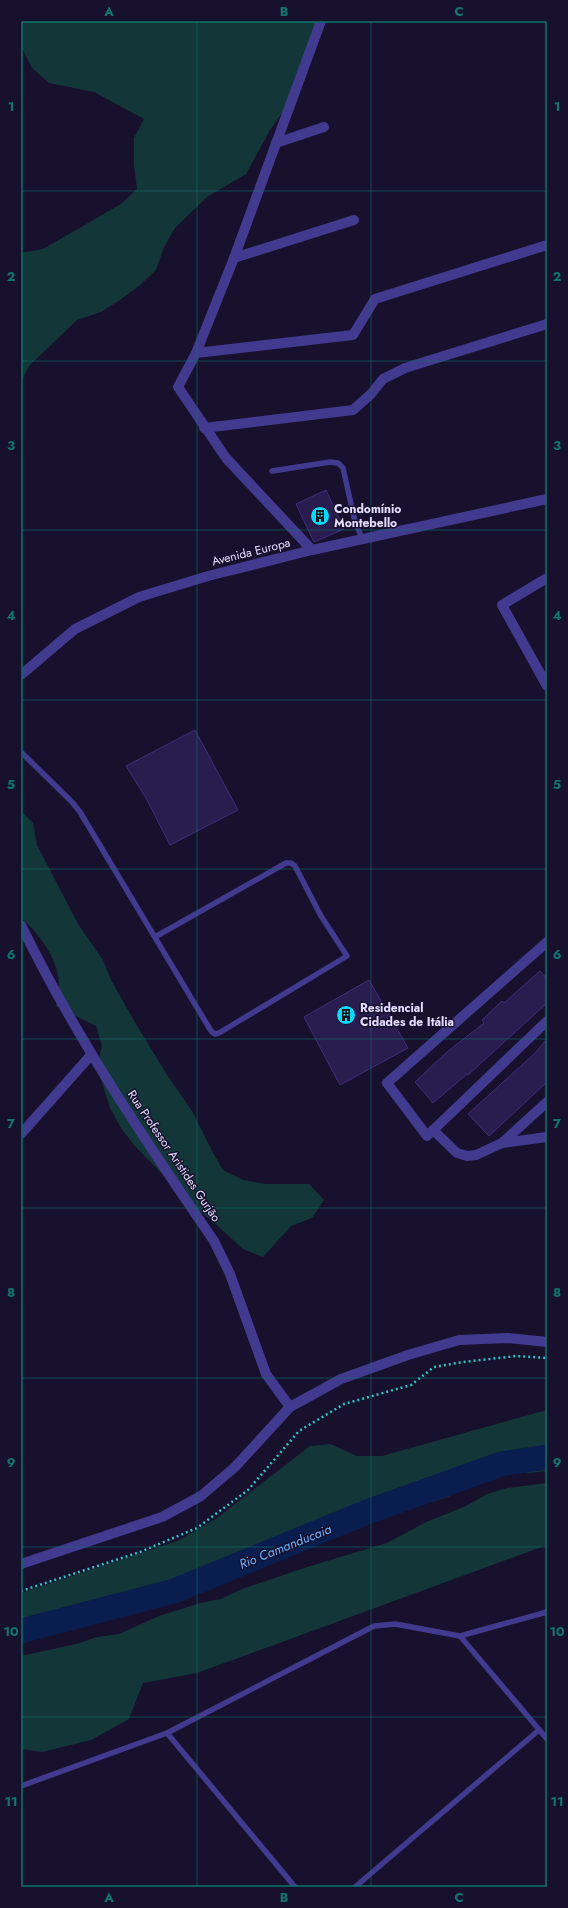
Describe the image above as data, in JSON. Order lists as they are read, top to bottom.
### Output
{
  "streets": {
    "street": ["Avenida Europa", "Rua Professor Aristides Gurjão"]
  },
  "water": ["Rio Camanducaia"],
  "places": {
    "building": ["Condomínio Montebello", "Residencial Cidades de Itália"]
  },
  "grid": {
    "columns": ["A", "B", "C"],
    "rows": [
      "1",
      "2",
      "3",
      "4",
      "5",
      "6",
      "7",
      "8",
      "9",
      "10",
      "11"
    ]
  }
}
